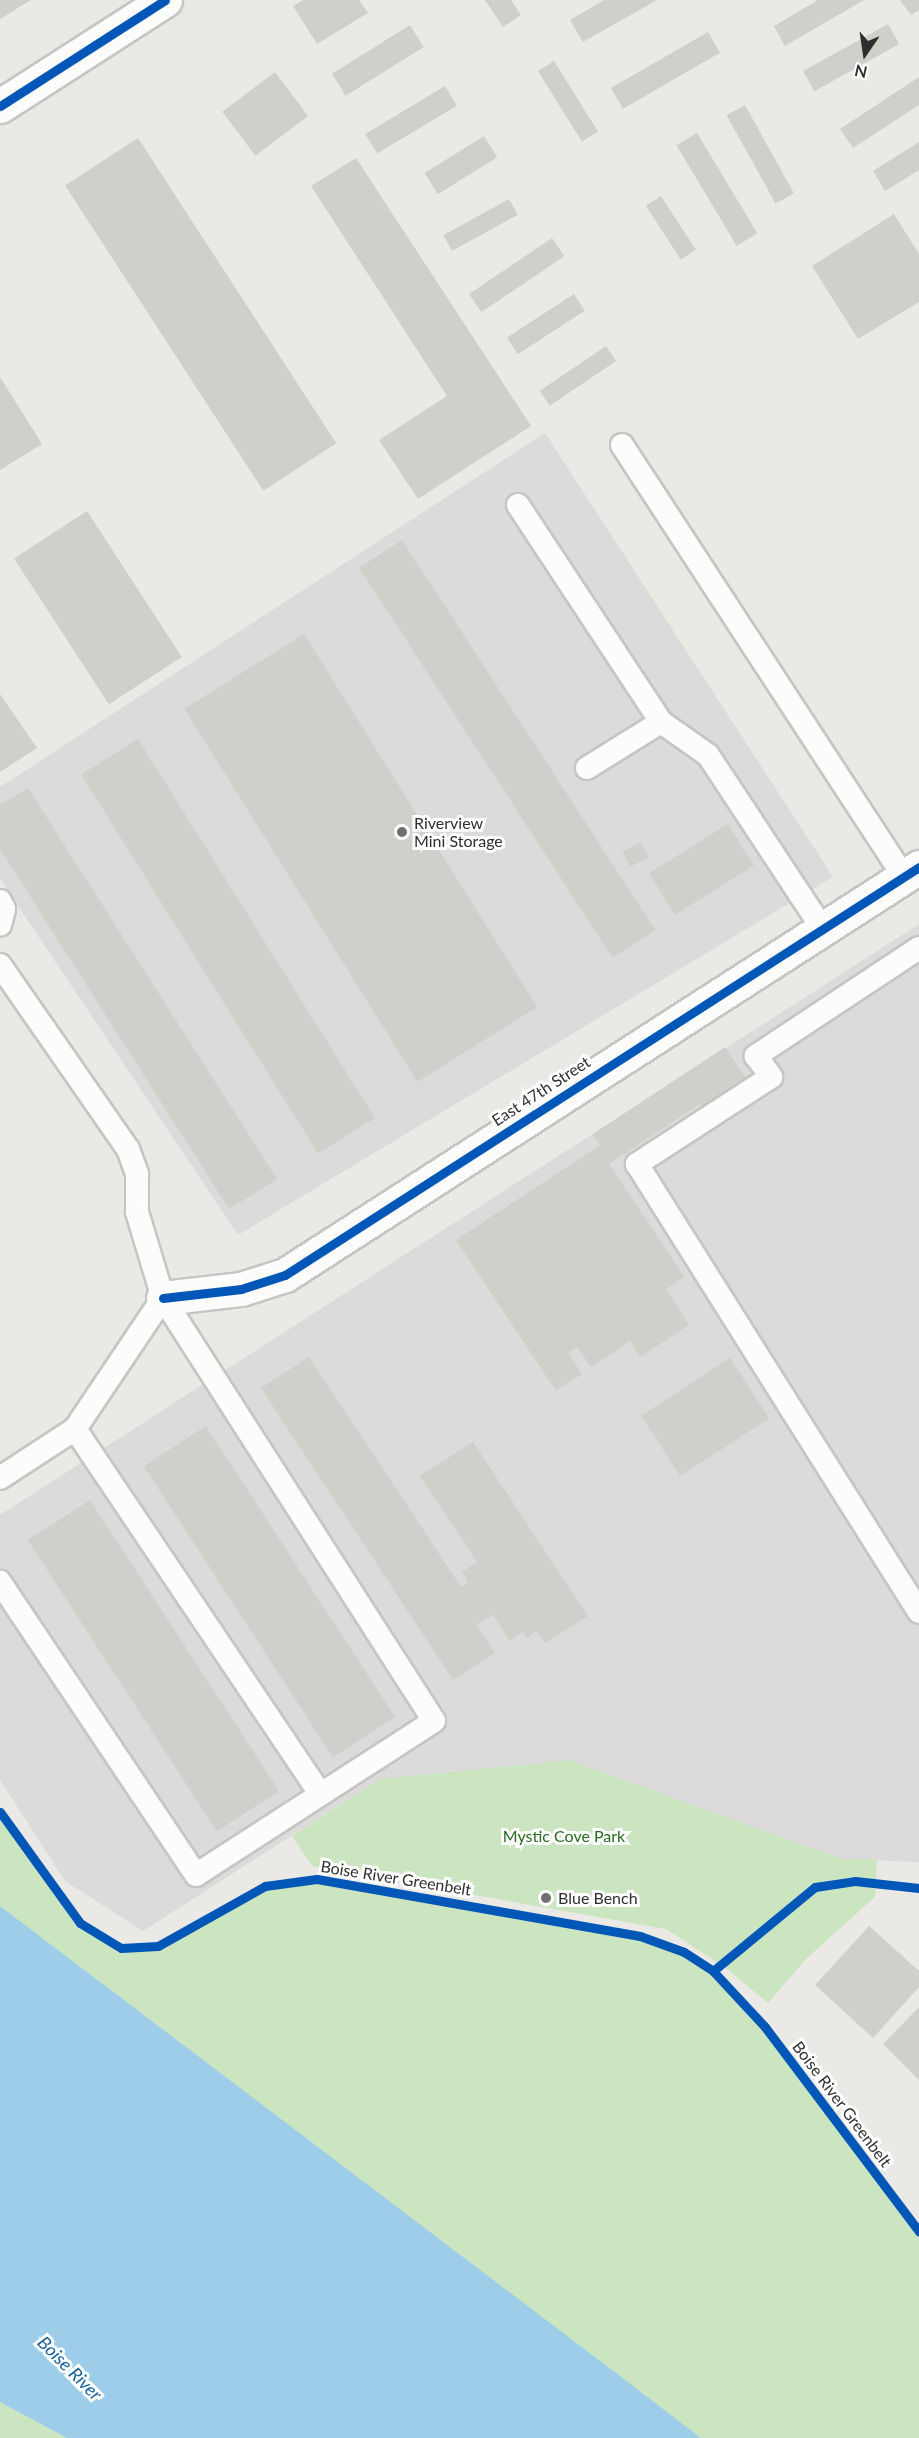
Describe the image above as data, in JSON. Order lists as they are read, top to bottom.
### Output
{
  "streets": {
    "street": ["East 47th Street"],
    "cycle path": ["Boise River Greenbelt"]
  },
  "water": ["Boise River"],
  "parks": ["Mystic Cove Park"],
  "places": ["Riverview Mini Storage", "Blue Bench"],
  "north": "bottom"
}
